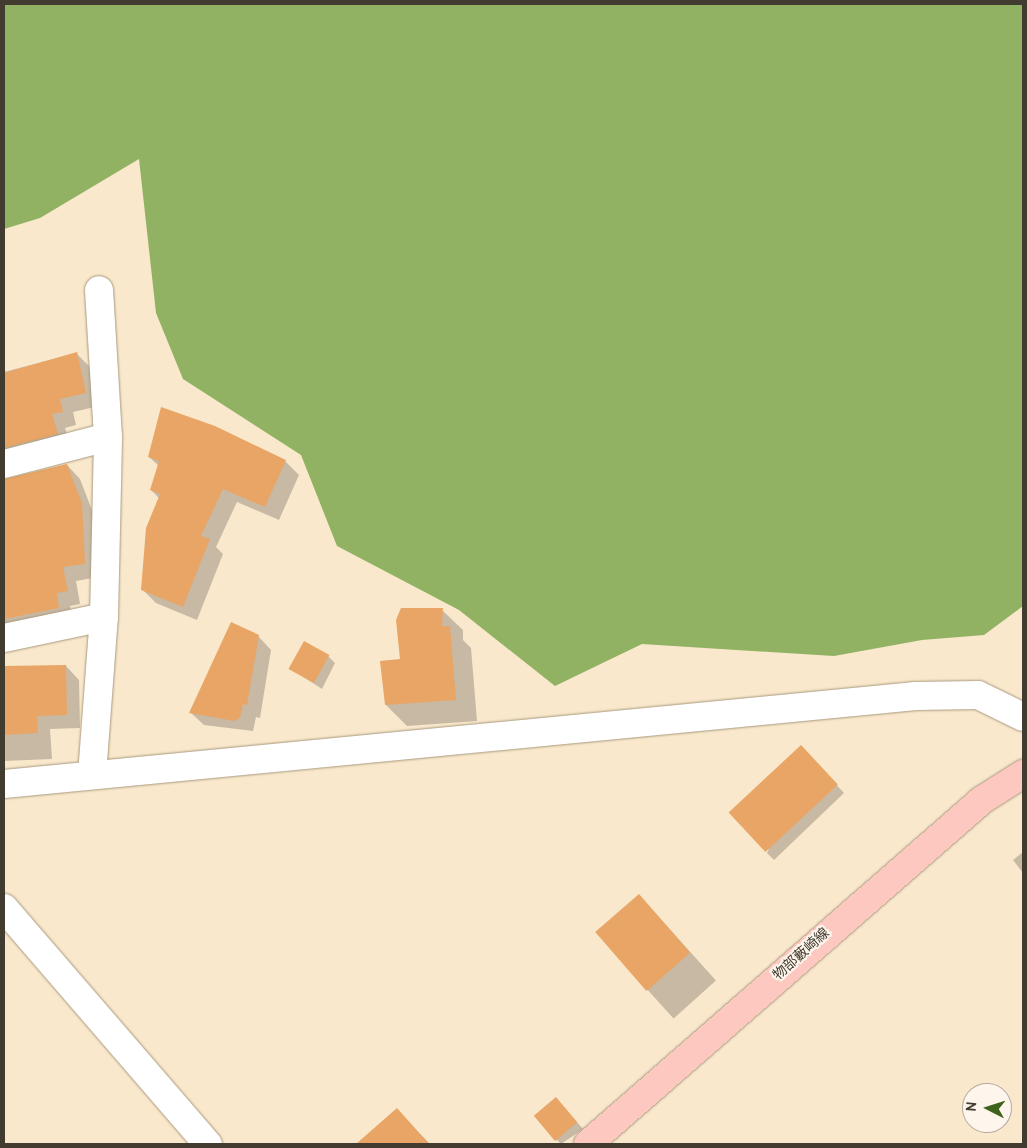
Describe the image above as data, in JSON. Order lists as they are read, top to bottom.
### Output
{
  "streets": {
    "main road": ["物部藪崎線"]
  },
  "north": "left"
}
